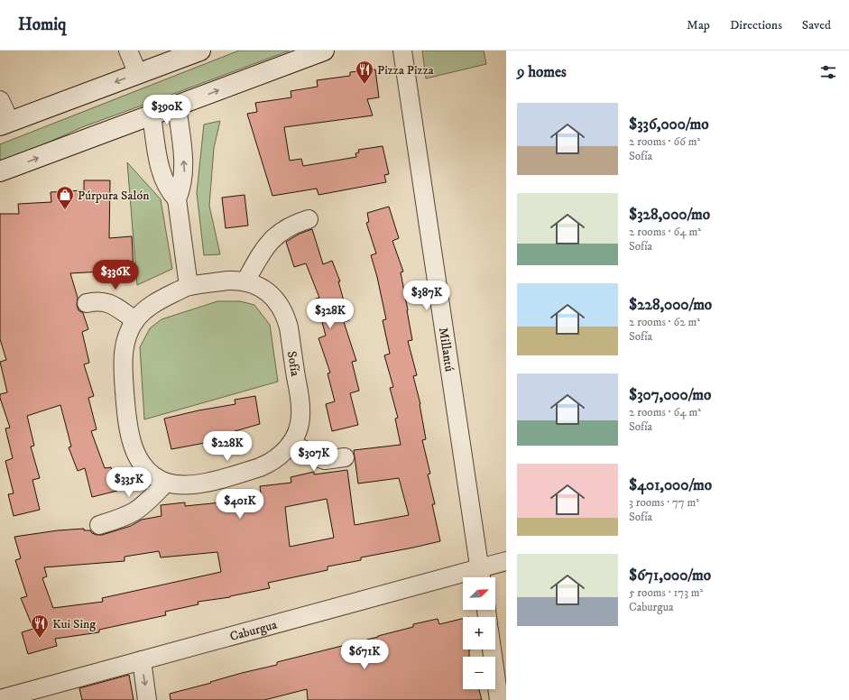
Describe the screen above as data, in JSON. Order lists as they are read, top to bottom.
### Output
{
  "streets": {
    "street": ["Millantú", "Sofía", "Caburgua"]
  },
  "crossings": [
    ["Millantú", "Caburgua"]
  ],
  "places": {
    "restaurant": ["Pizza Pizza", "Kui Sing"],
    "shop": ["Púrpura Salón"]
  },
  "north": "top right",
  "page": {
    "header": "Homiq",
    "nav": ["Map", "Directions", "Saved"],
    "heading": "9 homes",
    "list": [
      {
        "name": "$336,000/mo",
        "note": "2 rooms · 66 m² · Sofía"
      },
      {
        "name": "$328,000/mo",
        "note": "2 rooms · 64 m² · Sofía"
      },
      {
        "name": "$228,000/mo",
        "note": "2 rooms · 62 m² · Sofía"
      },
      {
        "name": "$307,000/mo",
        "note": "2 rooms · 64 m² · Sofía"
      },
      {
        "name": "$401,000/mo",
        "note": "3 rooms · 77 m² · Sofía"
      },
      {
        "name": "$671,000/mo",
        "note": "5 rooms · 173 m² · Caburgua"
      }
    ],
    "price": [
      "$390K",
      "$336K",
      "$387K",
      "$328K",
      "$228K",
      "$307K",
      "$335K",
      "$401K",
      "$671K"
    ],
    "map_buttons": ["+", "−"]
  }
}
